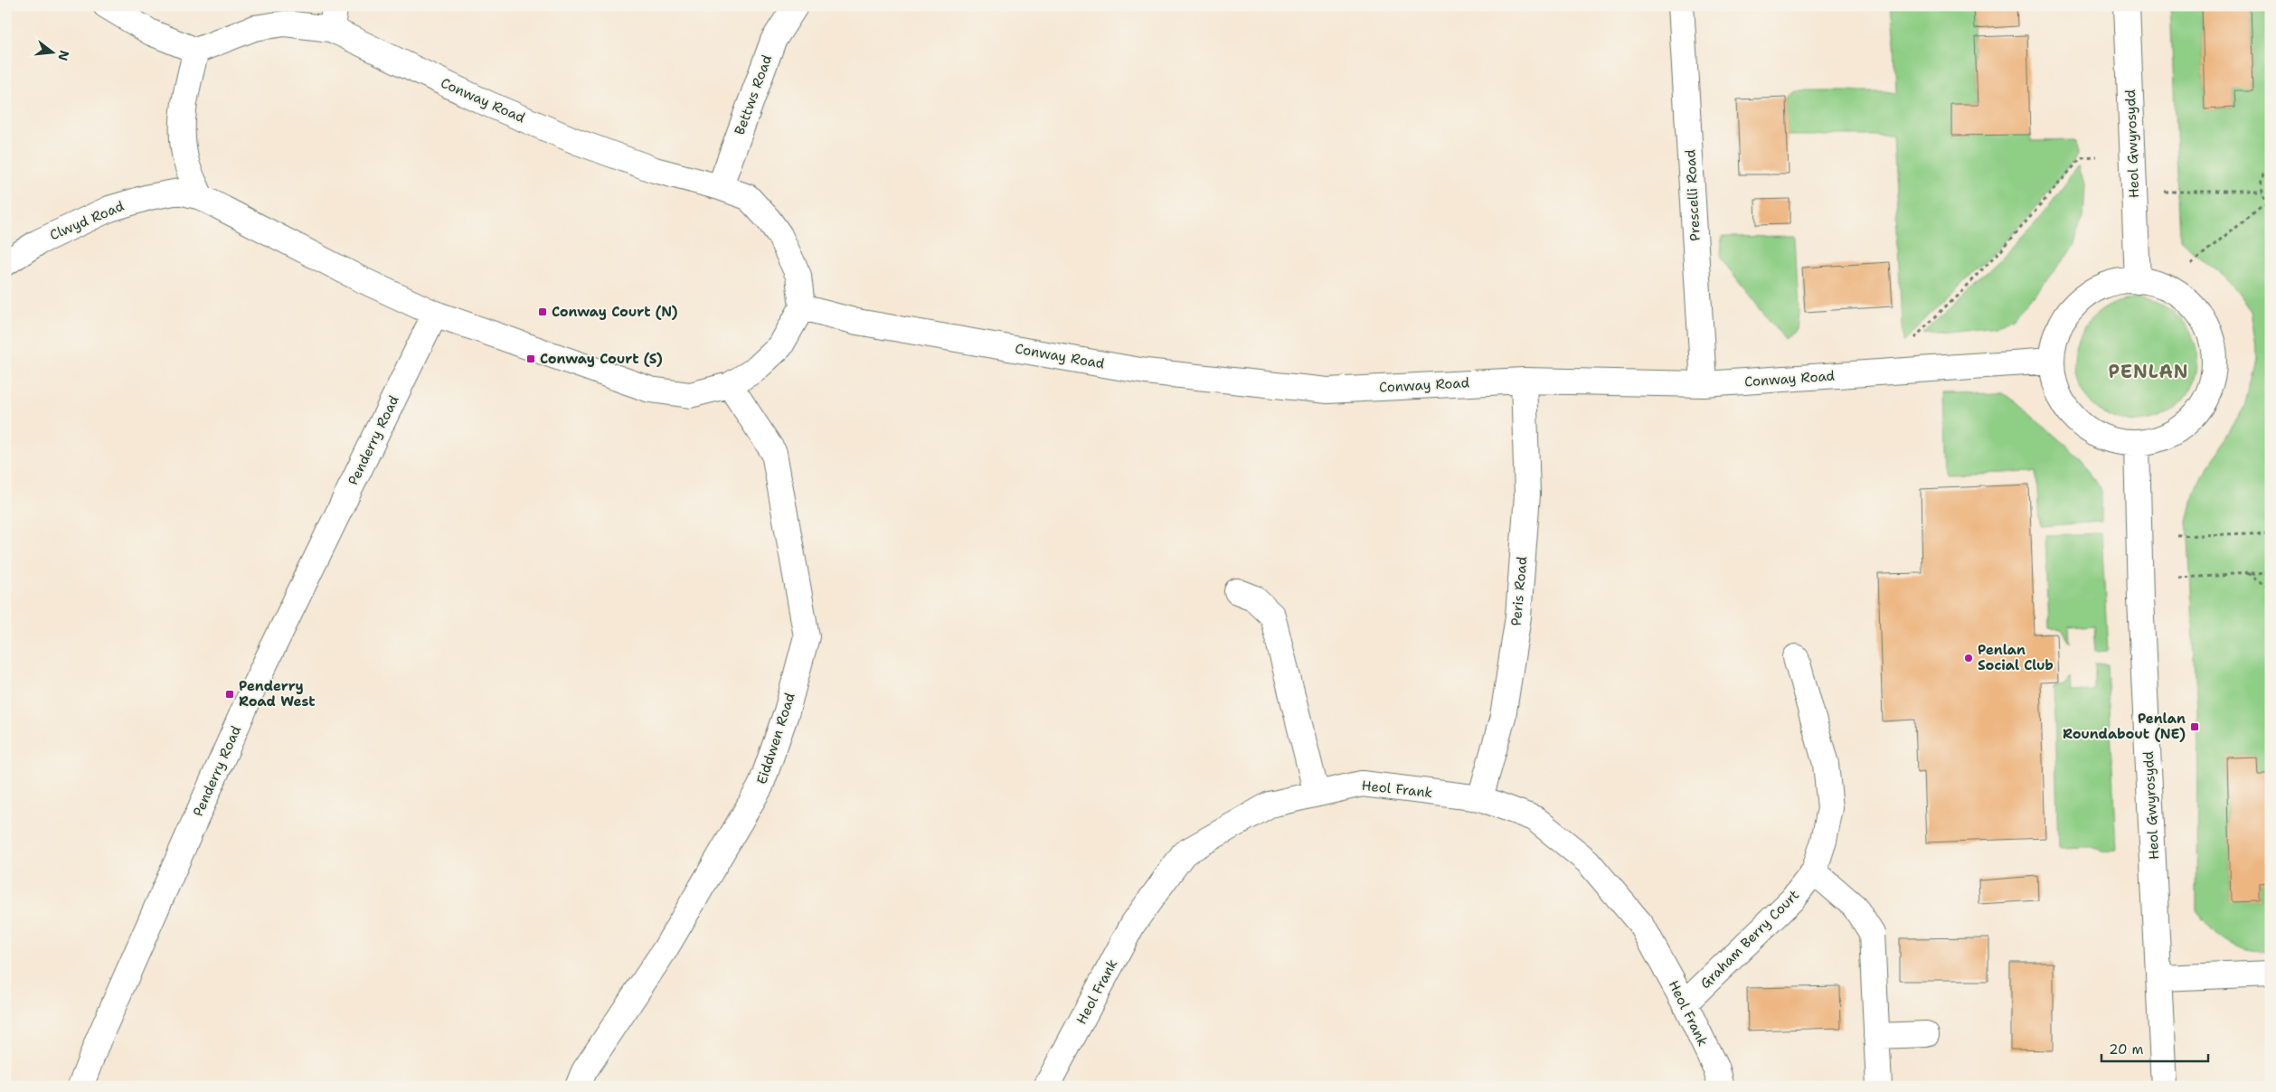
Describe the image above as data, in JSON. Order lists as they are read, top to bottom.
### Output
{
  "streets": {
    "street": [
      "Bettws Road",
      "Conway Road",
      "Heol Gwyrosydd",
      "Prescelli Road",
      "Clwyd Road",
      "Penderry Road",
      "Peris Road",
      "Eiddwen Road",
      "Heol Frank",
      "Graham Berry Court"
    ]
  },
  "crossings": [
    ["Bettws Road", "Conway Road"],
    ["Conway Road", "Prescelli Road"],
    ["Conway Road", "Peris Road"],
    ["Peris Road", "Heol Frank"],
    ["Heol Frank", "Graham Berry Court"]
  ],
  "districts": ["PENLAN"],
  "places": {
    "transit": [
      "Conway Court (N)",
      "Conway Court (S)",
      "Penderry Road West",
      "Penlan Roundabout (NE)"
    ],
    "other": ["Penlan Social Club"]
  },
  "scale_bar": "20 m",
  "north": "right"
}
